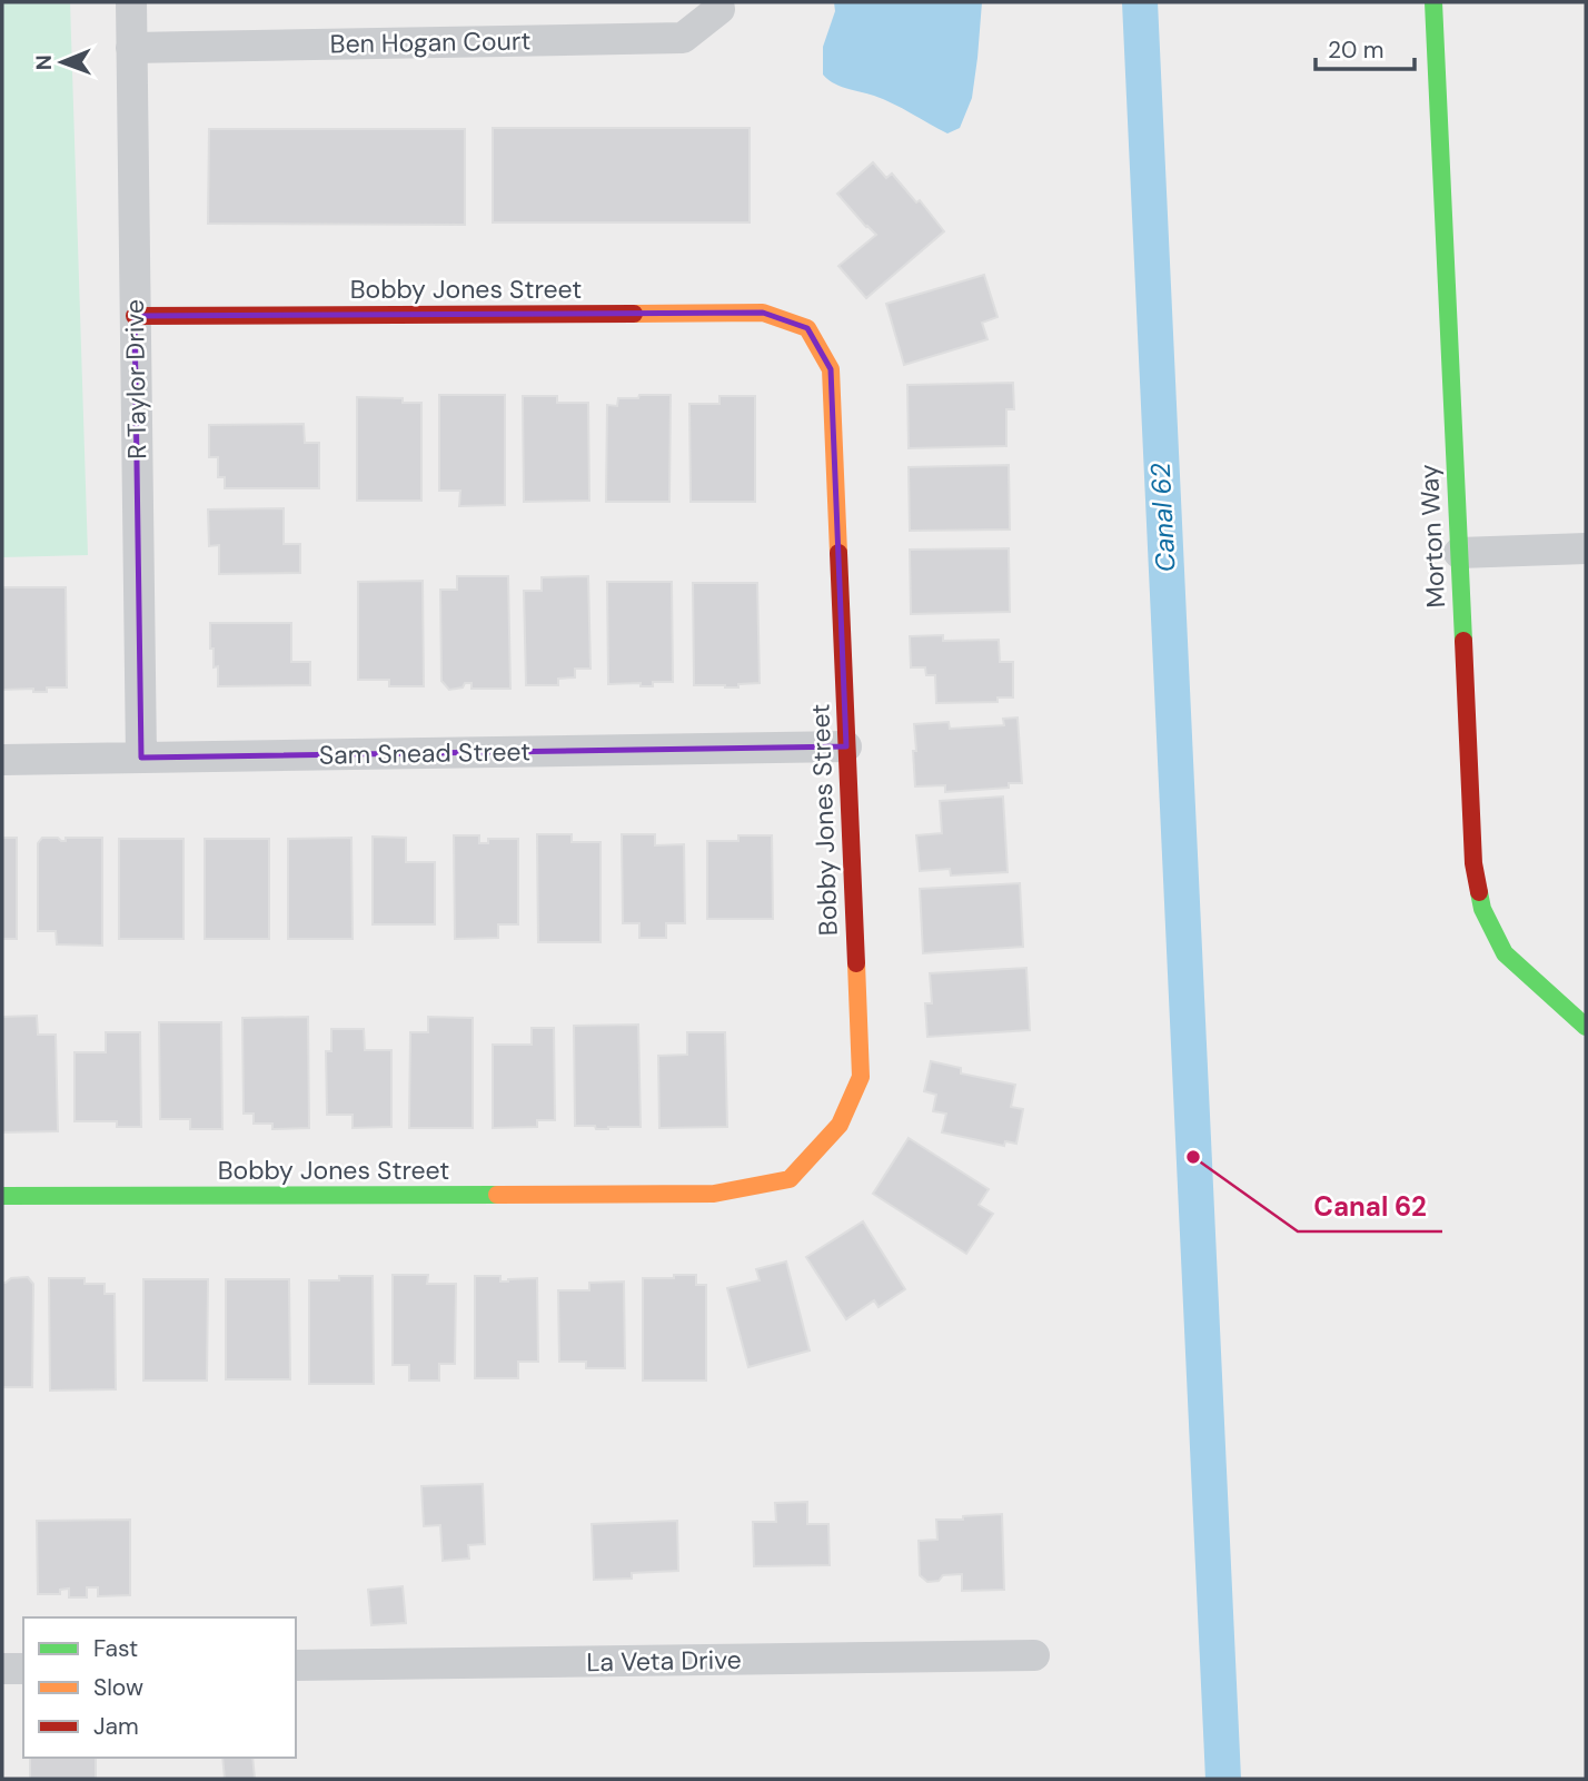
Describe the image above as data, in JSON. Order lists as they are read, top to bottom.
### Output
{
  "streets": {
    "street": [
      "Ben Hogan Court",
      "Bobby Jones Street",
      "R Taylor Drive",
      "Morton Way",
      "Sam Snead Street",
      "La Veta Drive"
    ]
  },
  "crossings": [
    ["Ben Hogan Court", "R Taylor Drive"],
    ["Bobby Jones Street", "R Taylor Drive"],
    ["Bobby Jones Street", "Sam Snead Street"],
    ["R Taylor Drive", "Sam Snead Street"]
  ],
  "water": ["Canal 62"],
  "places": ["Canal 62"],
  "legend": ["Fast", "Slow", "Jam"],
  "scale_bar": "20 m",
  "north": "left"
}
